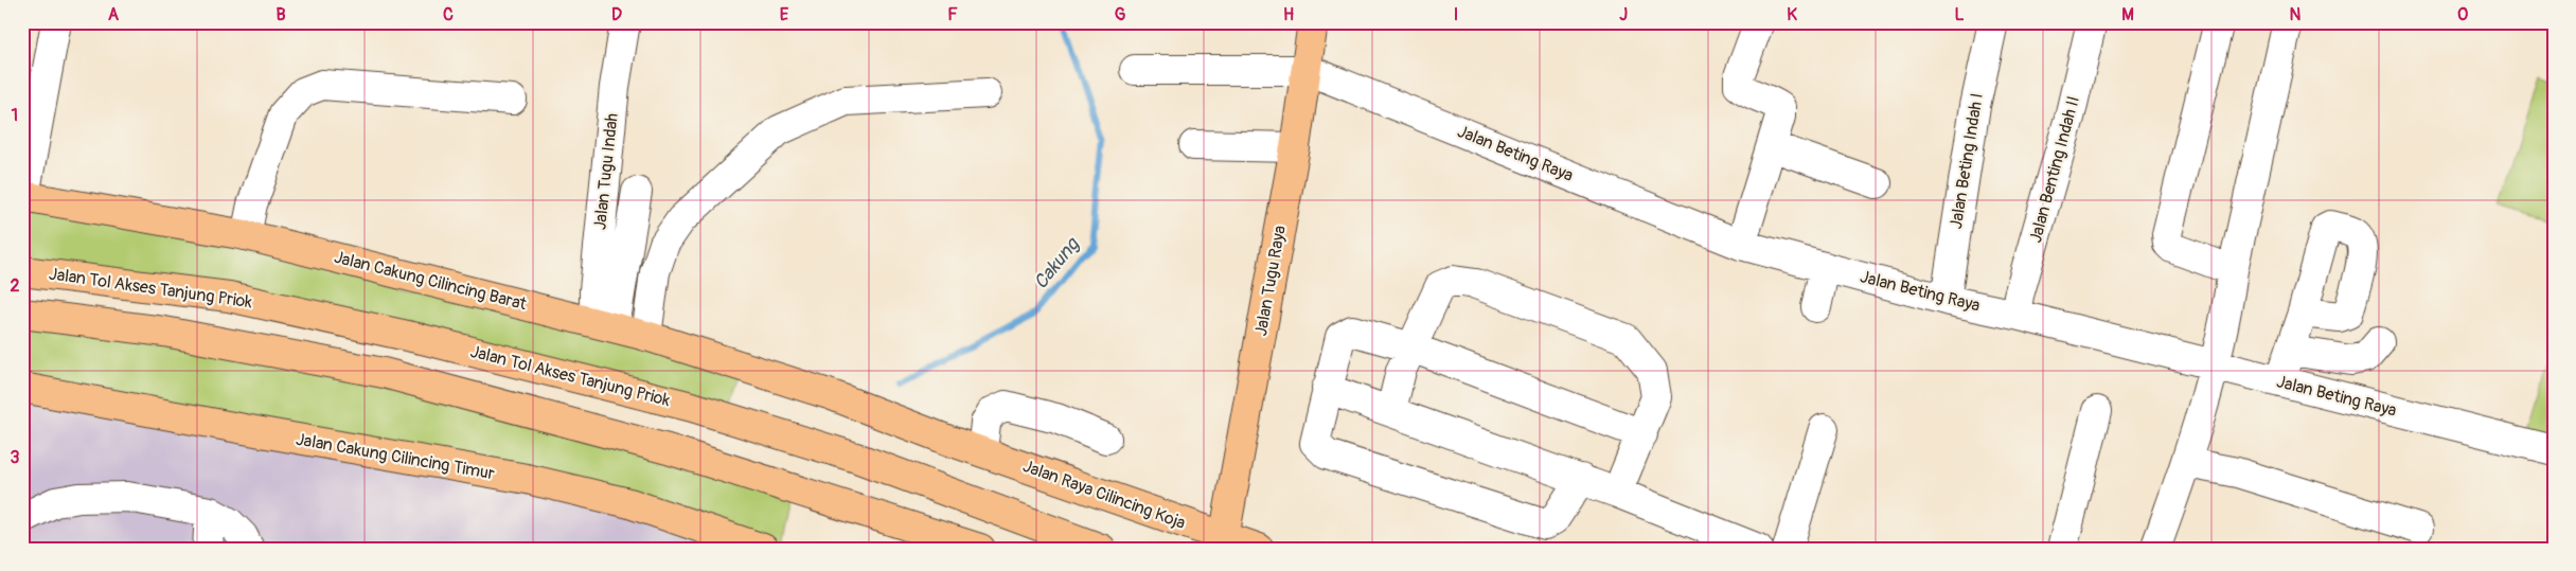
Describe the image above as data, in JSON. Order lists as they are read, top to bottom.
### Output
{
  "streets": {
    "main road": [
      "Jalan Cakung Cilincing Barat",
      "Jalan Tugu Raya",
      "Jalan Tol Akses Tanjung Priok",
      "Jalan Cakung Cilincing Timur",
      "Jalan Raya Cilincing Koja"
    ],
    "street": [
      "Jalan Beting Raya",
      "Jalan Beting Indah I",
      "Jalan Benting Indah II",
      "Jalan Tugu Indah"
    ]
  },
  "crossings": [
    ["Jalan Beting Raya", "Jalan Beting Indah I"],
    ["Jalan Beting Raya", "Jalan Benting Indah II"],
    ["Jalan Beting Raya", "Jalan Tugu Raya"],
    ["Jalan Tugu Indah", "Jalan Cakung Cilincing Barat"],
    ["Jalan Cakung Cilincing Barat", "Jalan Raya Cilincing Koja"],
    ["Jalan Tugu Raya", "Jalan Raya Cilincing Koja"]
  ],
  "water": ["Cakung"],
  "grid": {
    "columns": [
      "A",
      "B",
      "C",
      "D",
      "E",
      "F",
      "G",
      "H",
      "I",
      "J",
      "K",
      "L",
      "M",
      "N",
      "O"
    ],
    "rows": ["1", "2", "3"]
  }
}
